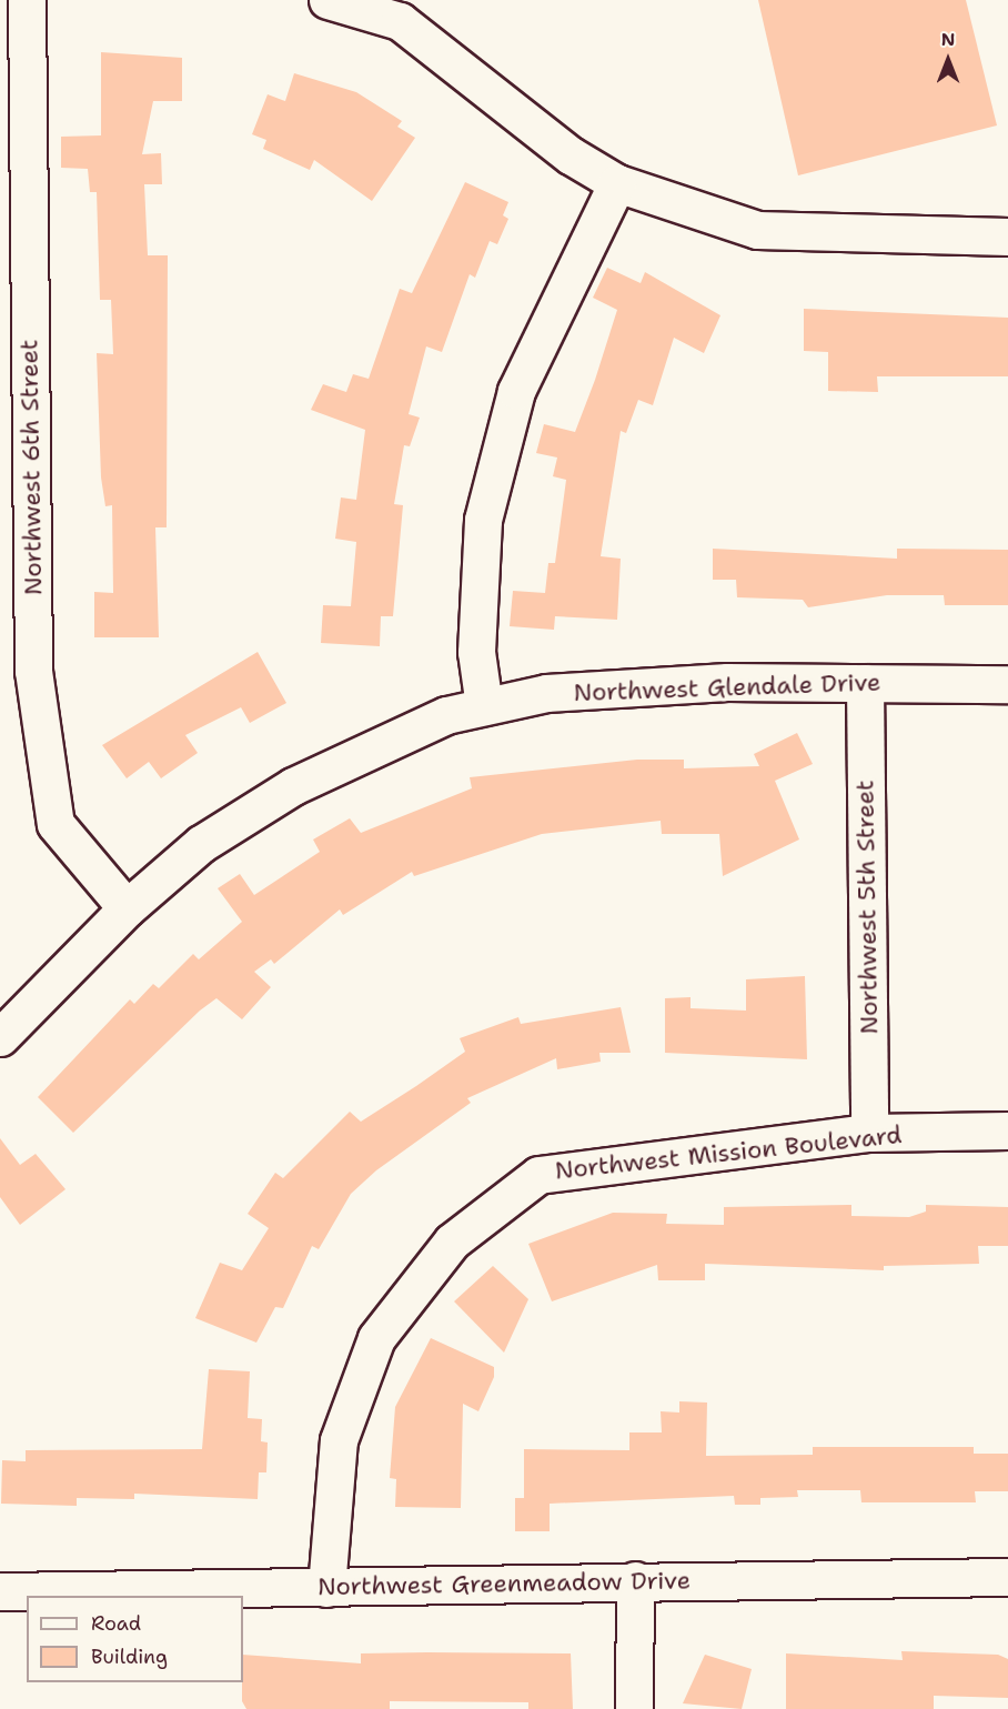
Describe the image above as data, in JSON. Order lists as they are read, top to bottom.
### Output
{
  "streets": {
    "street": [
      "Northwest 6th Street",
      "Northwest Glendale Drive",
      "Northwest 5th Street",
      "Northwest Mission Boulevard",
      "Northwest Greenmeadow Drive"
    ]
  },
  "crossings": [
    ["Northwest 6th Street", "Northwest Glendale Drive"],
    ["Northwest Glendale Drive", "Northwest 5th Street"],
    ["Northwest 5th Street", "Northwest Mission Boulevard"],
    ["Northwest Mission Boulevard", "Northwest Greenmeadow Drive"]
  ],
  "legend": ["Road", "Building"],
  "north": "top"
}
